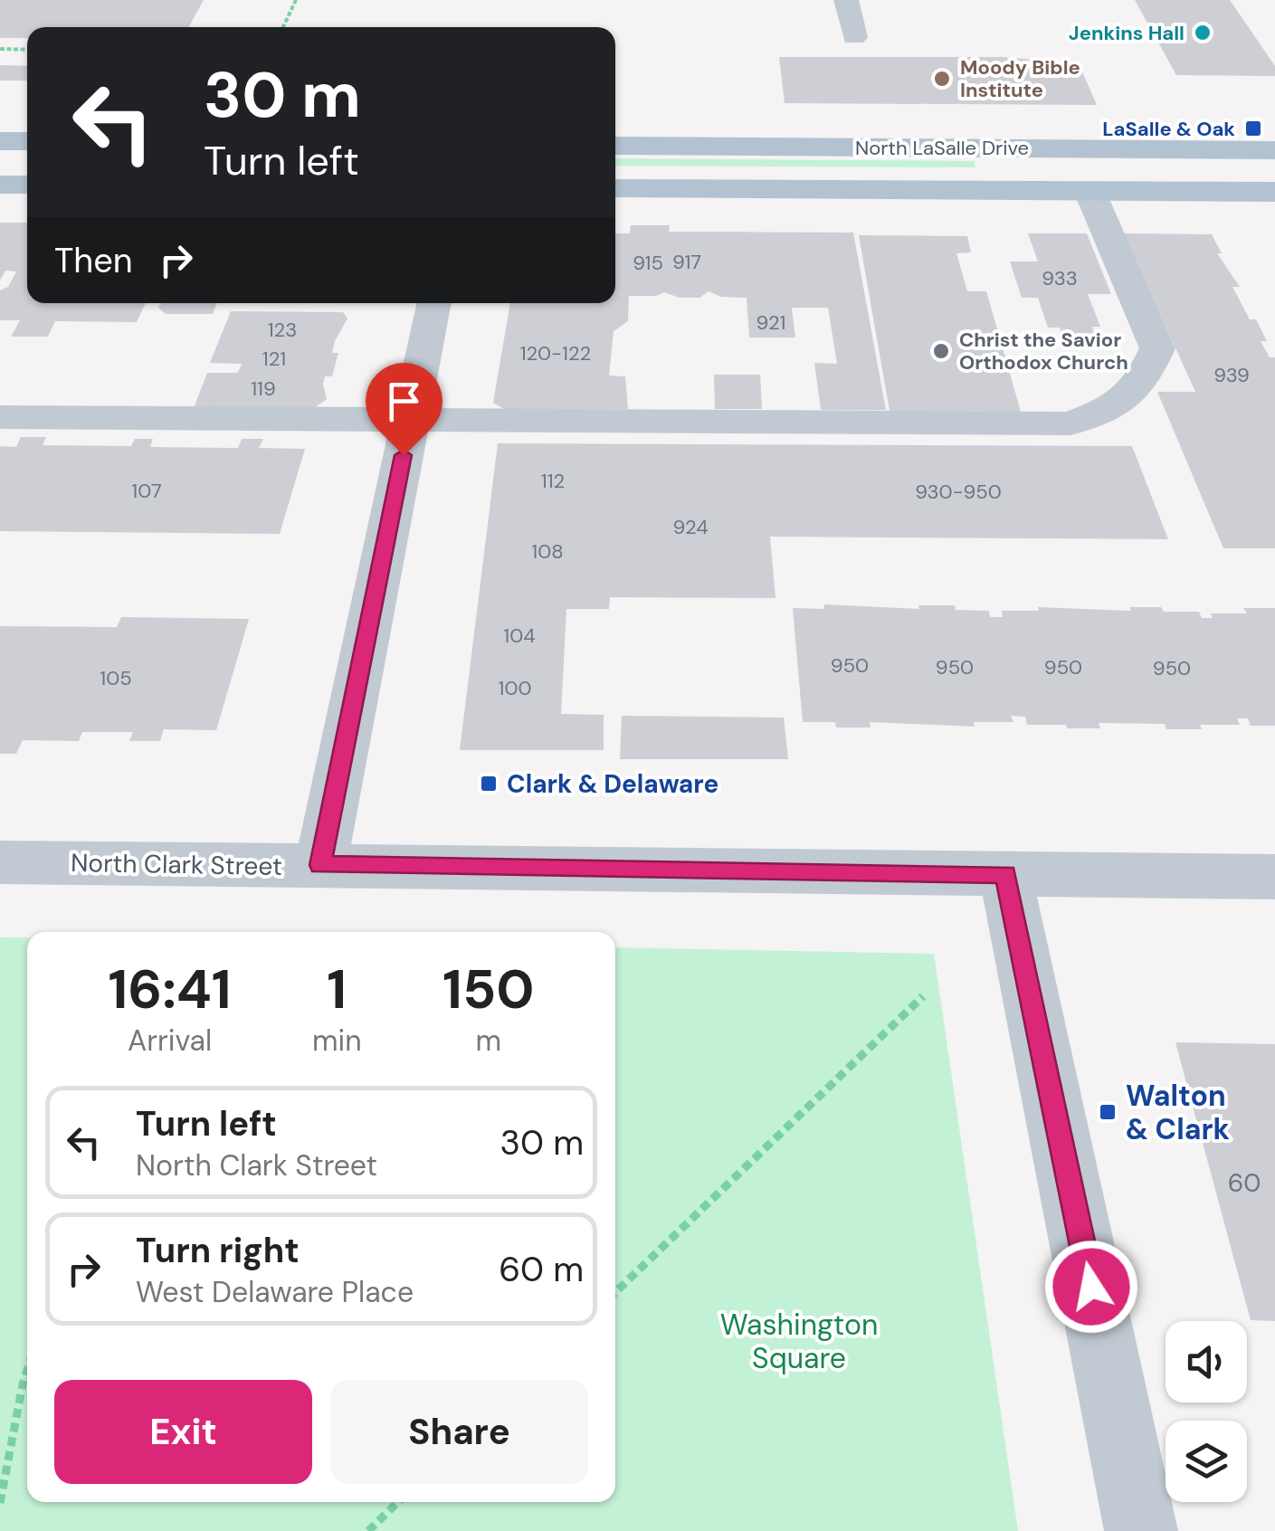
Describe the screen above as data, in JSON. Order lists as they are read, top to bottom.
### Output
{
  "streets": {
    "main road": ["North LaSalle Drive"],
    "street": ["North Clark Street"]
  },
  "parks": ["Washington Square"],
  "places": {
    "other": ["Jenkins Hall", "Moody Bible Institute", "Christ the Savior Orthodox Church"],
    "transit": ["LaSalle & Oak", "Clark & Delaware", "Walton & Clark"]
  },
  "house_numbers": [
    "917",
    "915",
    "933",
    "921",
    "123",
    "120-122",
    "121",
    "939",
    "119",
    "112",
    "107",
    "930-950",
    "924",
    "108",
    "104",
    "950",
    "950",
    "950",
    "950",
    "105",
    "100",
    "60"
  ],
  "page": {
    "turn": ["30 m", "Turn left"],
    "then": "Then",
    "eta": [
      "16:41",
      "Arrival",
      "1",
      "min",
      "150",
      "m"
    ],
    "list": [
      {
        "name": "Turn left",
        "note": "North Clark Street",
        "value": "30 m"
      },
      {
        "name": "Turn right",
        "note": "West Delaware Place",
        "value": "60 m"
      }
    ],
    "buttons": ["Exit", "Share"]
  }
}
